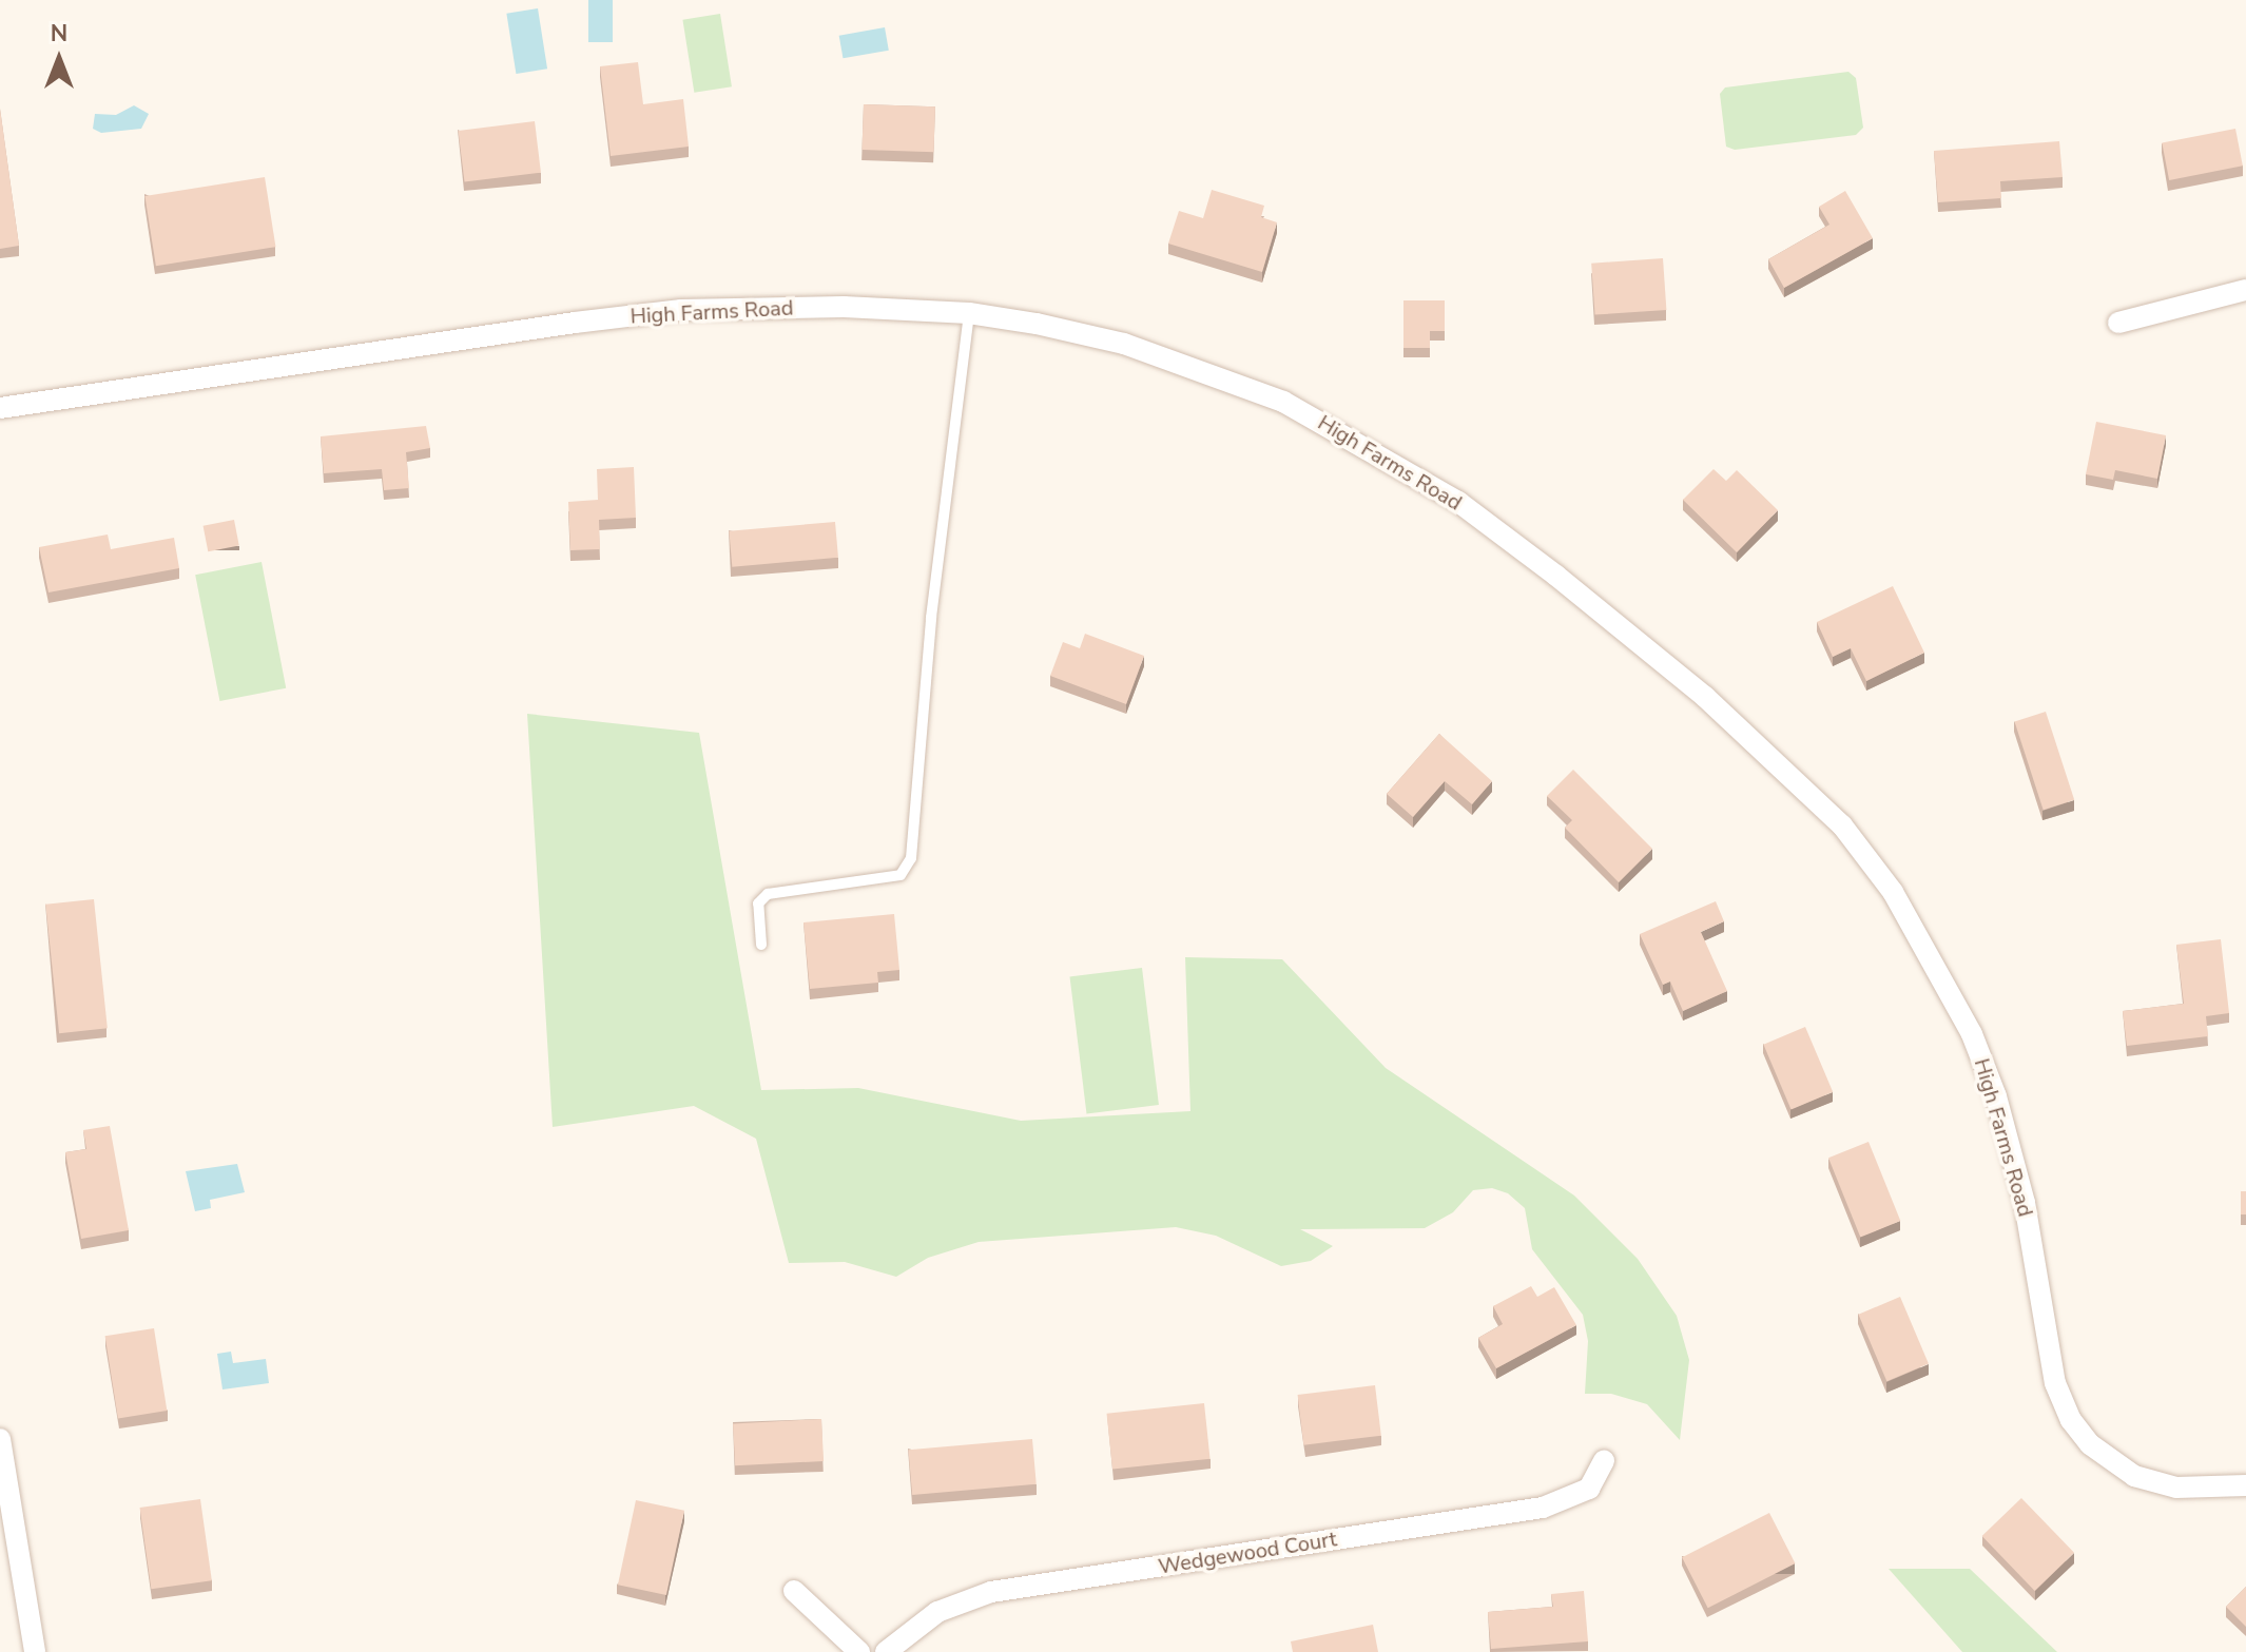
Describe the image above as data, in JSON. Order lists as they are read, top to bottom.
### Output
{
  "streets": {
    "street": ["High Farms Road", "Wedgewood Court"]
  },
  "north": "top"
}
